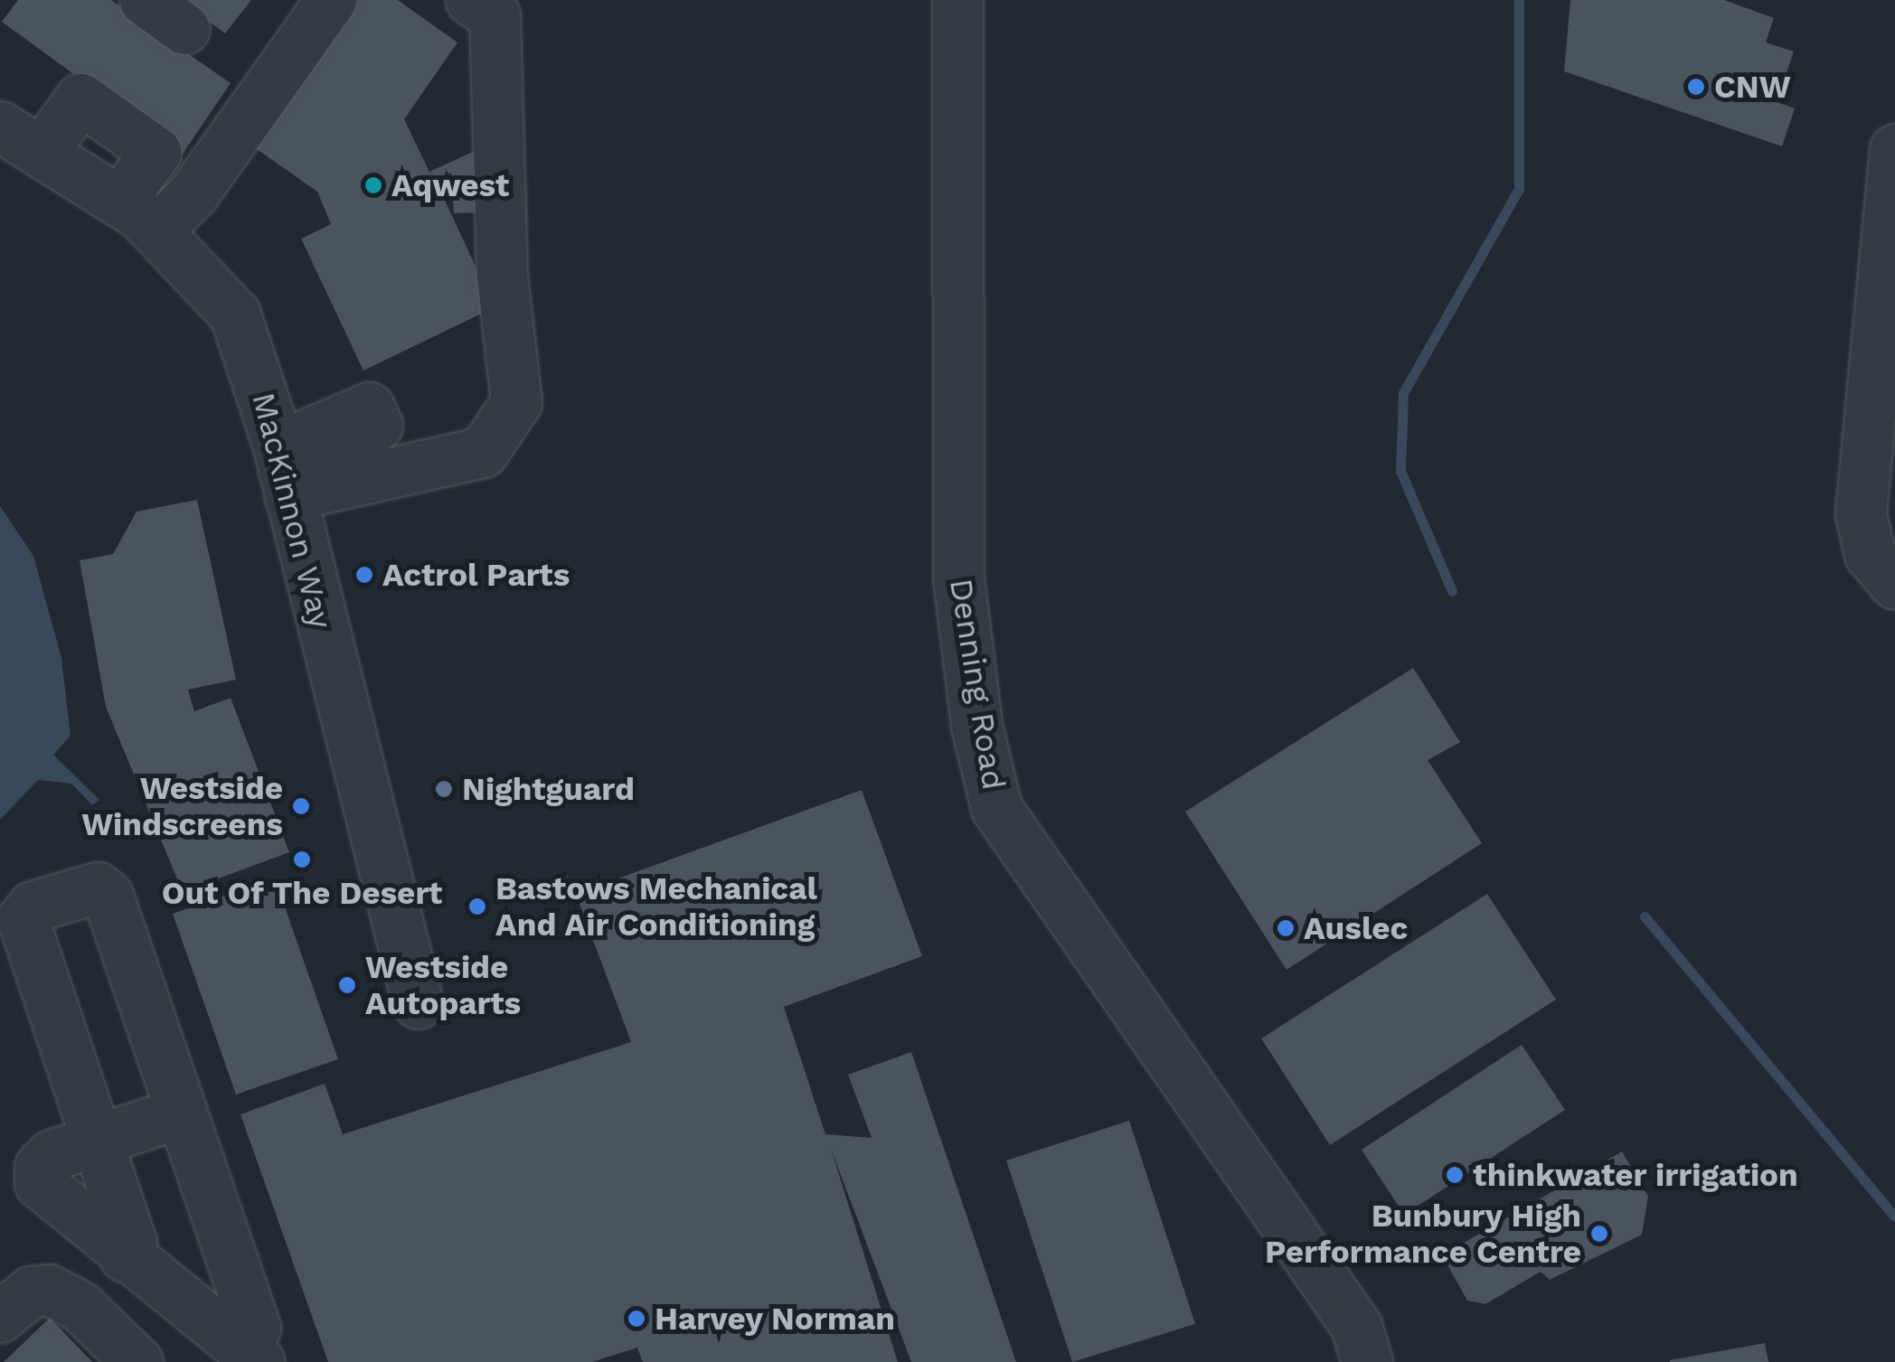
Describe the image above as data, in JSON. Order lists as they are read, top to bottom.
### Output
{
  "streets": {
    "street": ["MacKinnon Way", "Denning Road"]
  },
  "places": [
    "CNW",
    "Aqwest",
    "Actrol Parts",
    "Nightguard",
    "Westside Windscreens",
    "Out Of The Desert",
    "Bastows Mechanical And Air Conditioning",
    "Auslec",
    "Westside Autoparts",
    "thinkwater irrigation",
    "Bunbury High Performance Centre",
    "Harvey Norman"
  ]
}
